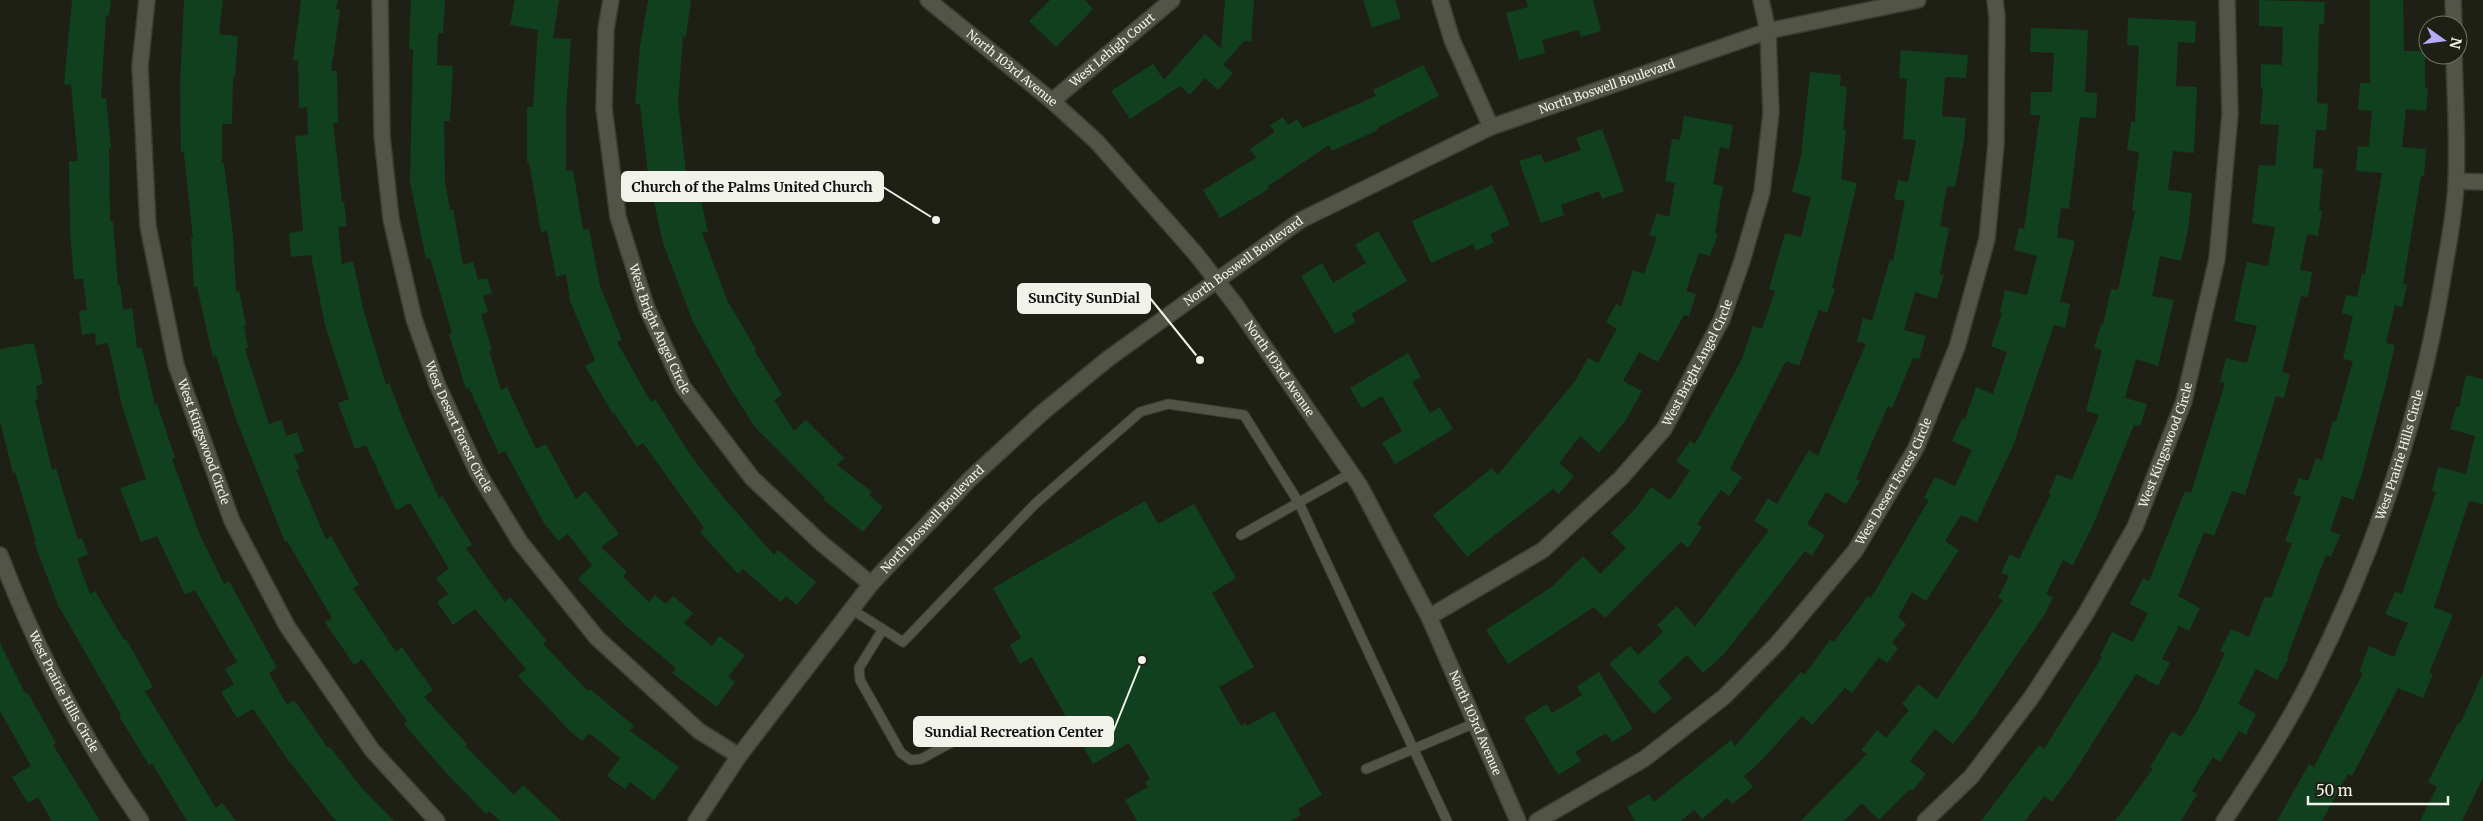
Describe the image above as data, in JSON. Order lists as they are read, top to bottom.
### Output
{
  "streets": {
    "street": [
      "West Lehigh Court",
      "North 103rd Avenue",
      "North Boswell Boulevard",
      "West Bright Angel Circle",
      "West Desert Forest Circle",
      "West Kingswood Circle",
      "West Prairie Hills Circle"
    ]
  },
  "crossings": [
    ["West Lehigh Court", "North 103rd Avenue"],
    ["North 103rd Avenue", "North Boswell Boulevard"],
    ["North 103rd Avenue", "West Bright Angel Circle"],
    ["North Boswell Boulevard", "West Bright Angel Circle"],
    ["North Boswell Boulevard", "West Desert Forest Circle"]
  ],
  "places": ["Church of the Palms United Church", "SunCity SunDial", "Sundial Recreation Center"],
  "scale_bar": "50 m",
  "north": "right"
}
